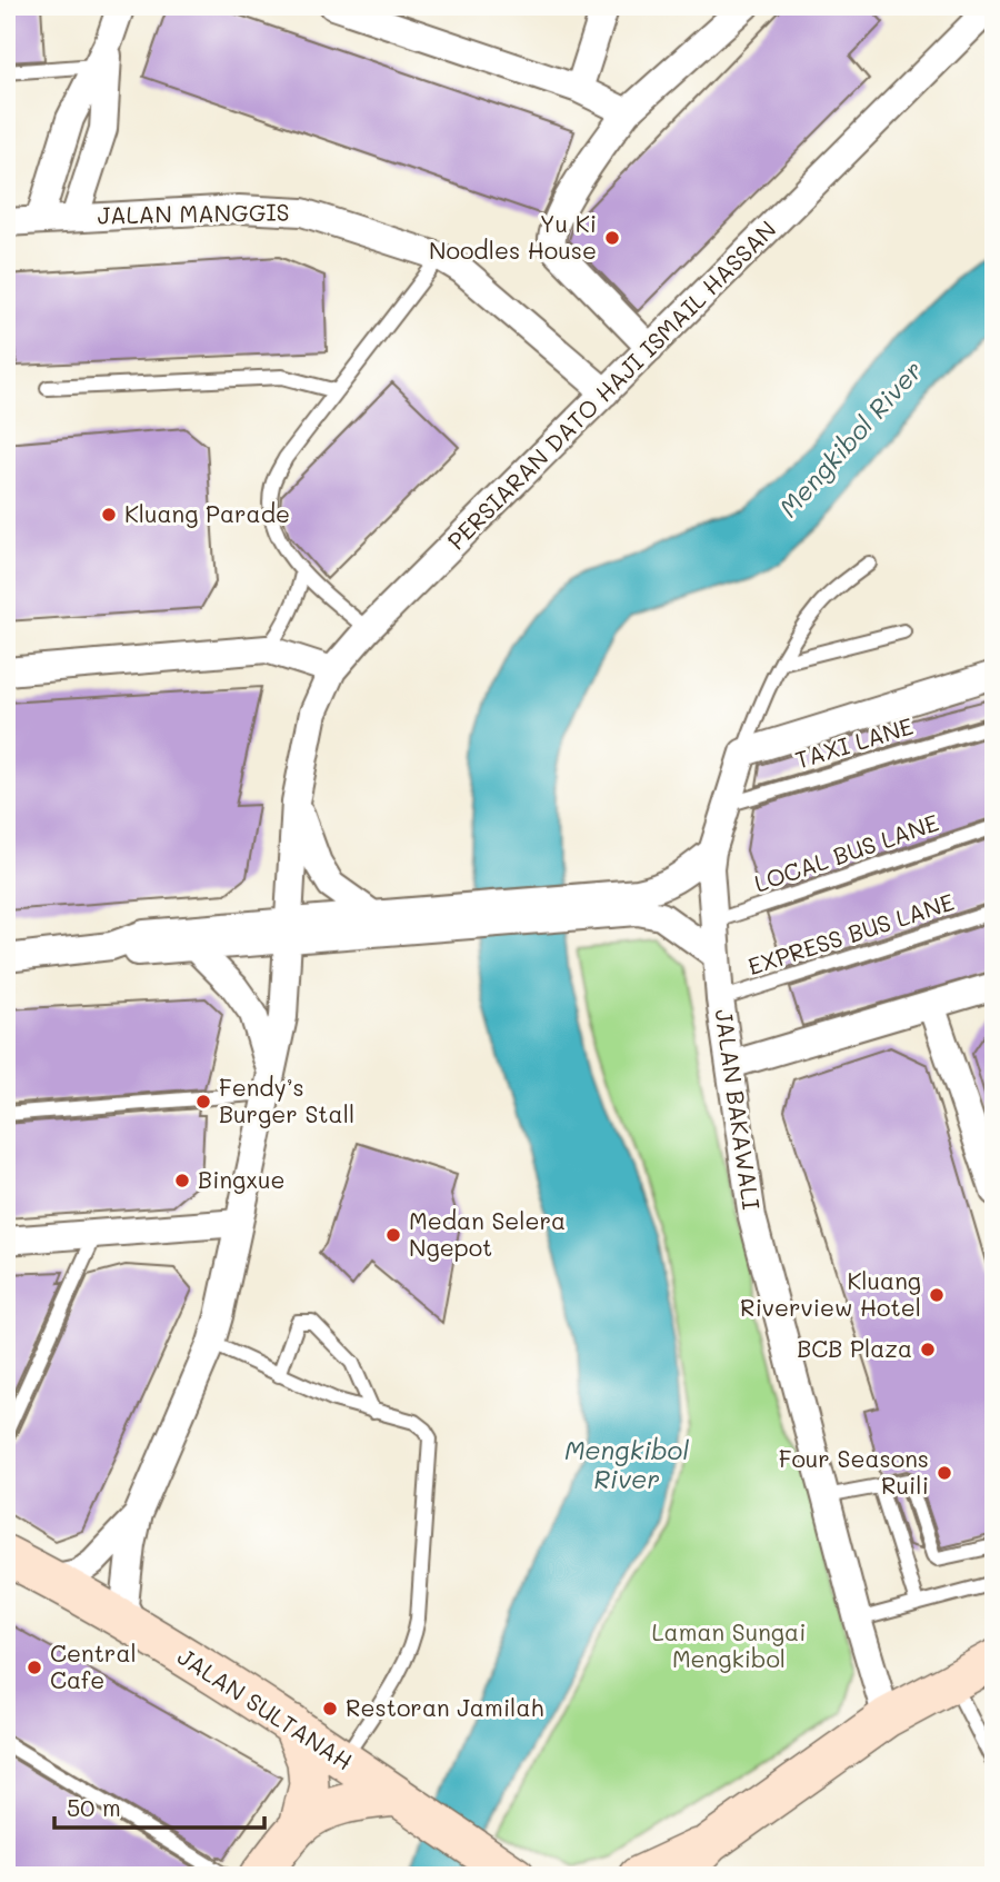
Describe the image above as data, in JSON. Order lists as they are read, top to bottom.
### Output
{
  "streets": {
    "street": [
      "JALAN MANGGIS",
      "PERSIARAN DATO HAJI ISMAIL HASSAN",
      "JALAN BAKAWALI",
      "JALAN SULTANAH"
    ],
    "lane": ["TAXI LANE", "LOCAL BUS LANE", "EXPRESS BUS LANE"]
  },
  "crossings": [
    ["JALAN MANGGIS", "PERSIARAN DATO HAJI ISMAIL HASSAN"],
    ["TAXI LANE", "JALAN BAKAWALI"],
    ["LOCAL BUS LANE", "JALAN BAKAWALI"],
    ["EXPRESS BUS LANE", "JALAN BAKAWALI"]
  ],
  "water": ["Mengkibol River"],
  "parks": ["Laman Sungai Mengkibol"],
  "places": [
    "Yu Ki Noodles House",
    "Kluang Parade",
    "Fendy’s Burger Stall",
    "Bingxue",
    "Medan Selera Ngepot",
    "Kluang Riverview Hotel",
    "BCB Plaza",
    "Four Seasons Ruili",
    "Central Cafe",
    "Restoran Jamilah"
  ],
  "scale_bar": "50 m"
}
